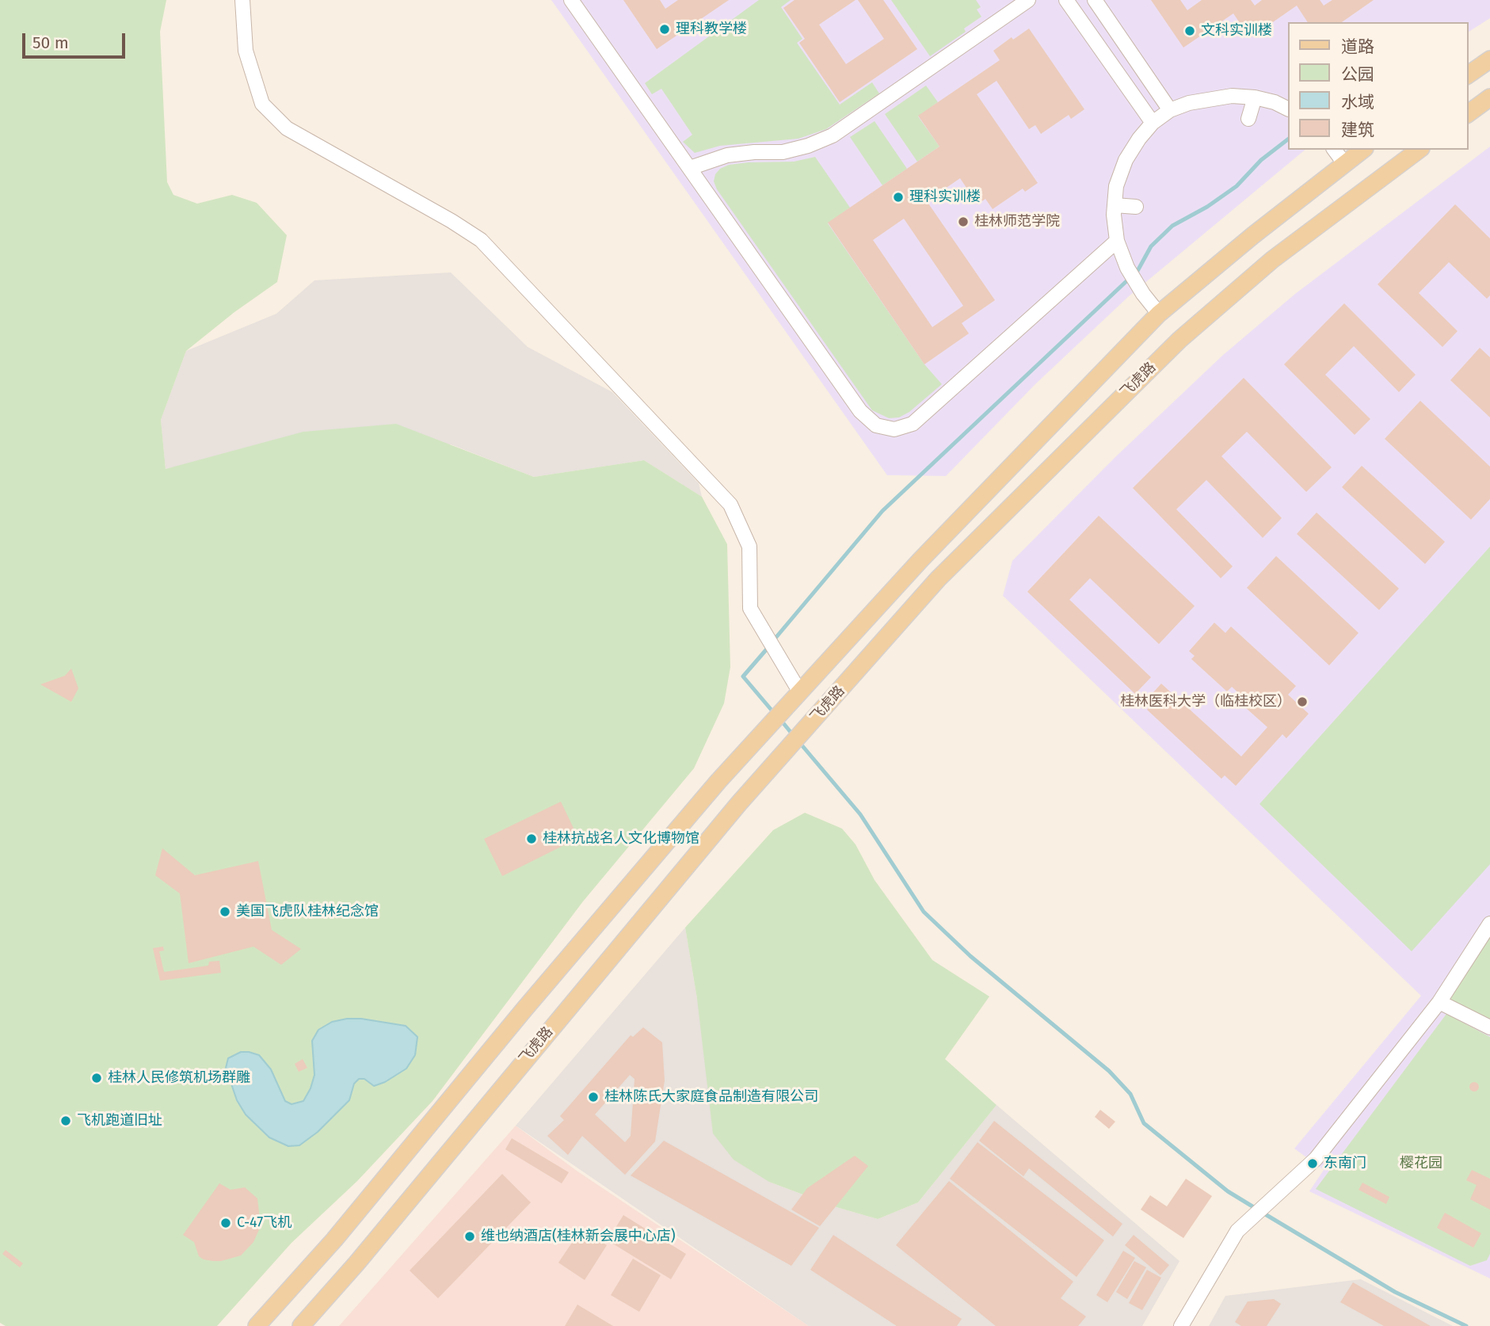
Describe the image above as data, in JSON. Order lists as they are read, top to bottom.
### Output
{
  "streets": {
    "main road": ["飞虎路"]
  },
  "parks": ["樱花园"],
  "places": [
    "理科教学楼",
    "文科实训楼",
    "理科实训楼",
    "桂林师范学院",
    "桂林医科大学（临桂校区）",
    "桂林抗战名人文化博物馆",
    "美国飞虎队桂林纪念馆",
    "桂林人民修筑机场群雕",
    "桂林陈氏大家庭食品制造有限公司",
    "飞机跑道旧址",
    "东南门",
    "C-47飞机",
    "维也纳酒店(桂林新会展中心店)"
  ],
  "legend": [
    "道路",
    "公园",
    "水域",
    "建筑"
  ],
  "scale_bar": "50 m"
}
